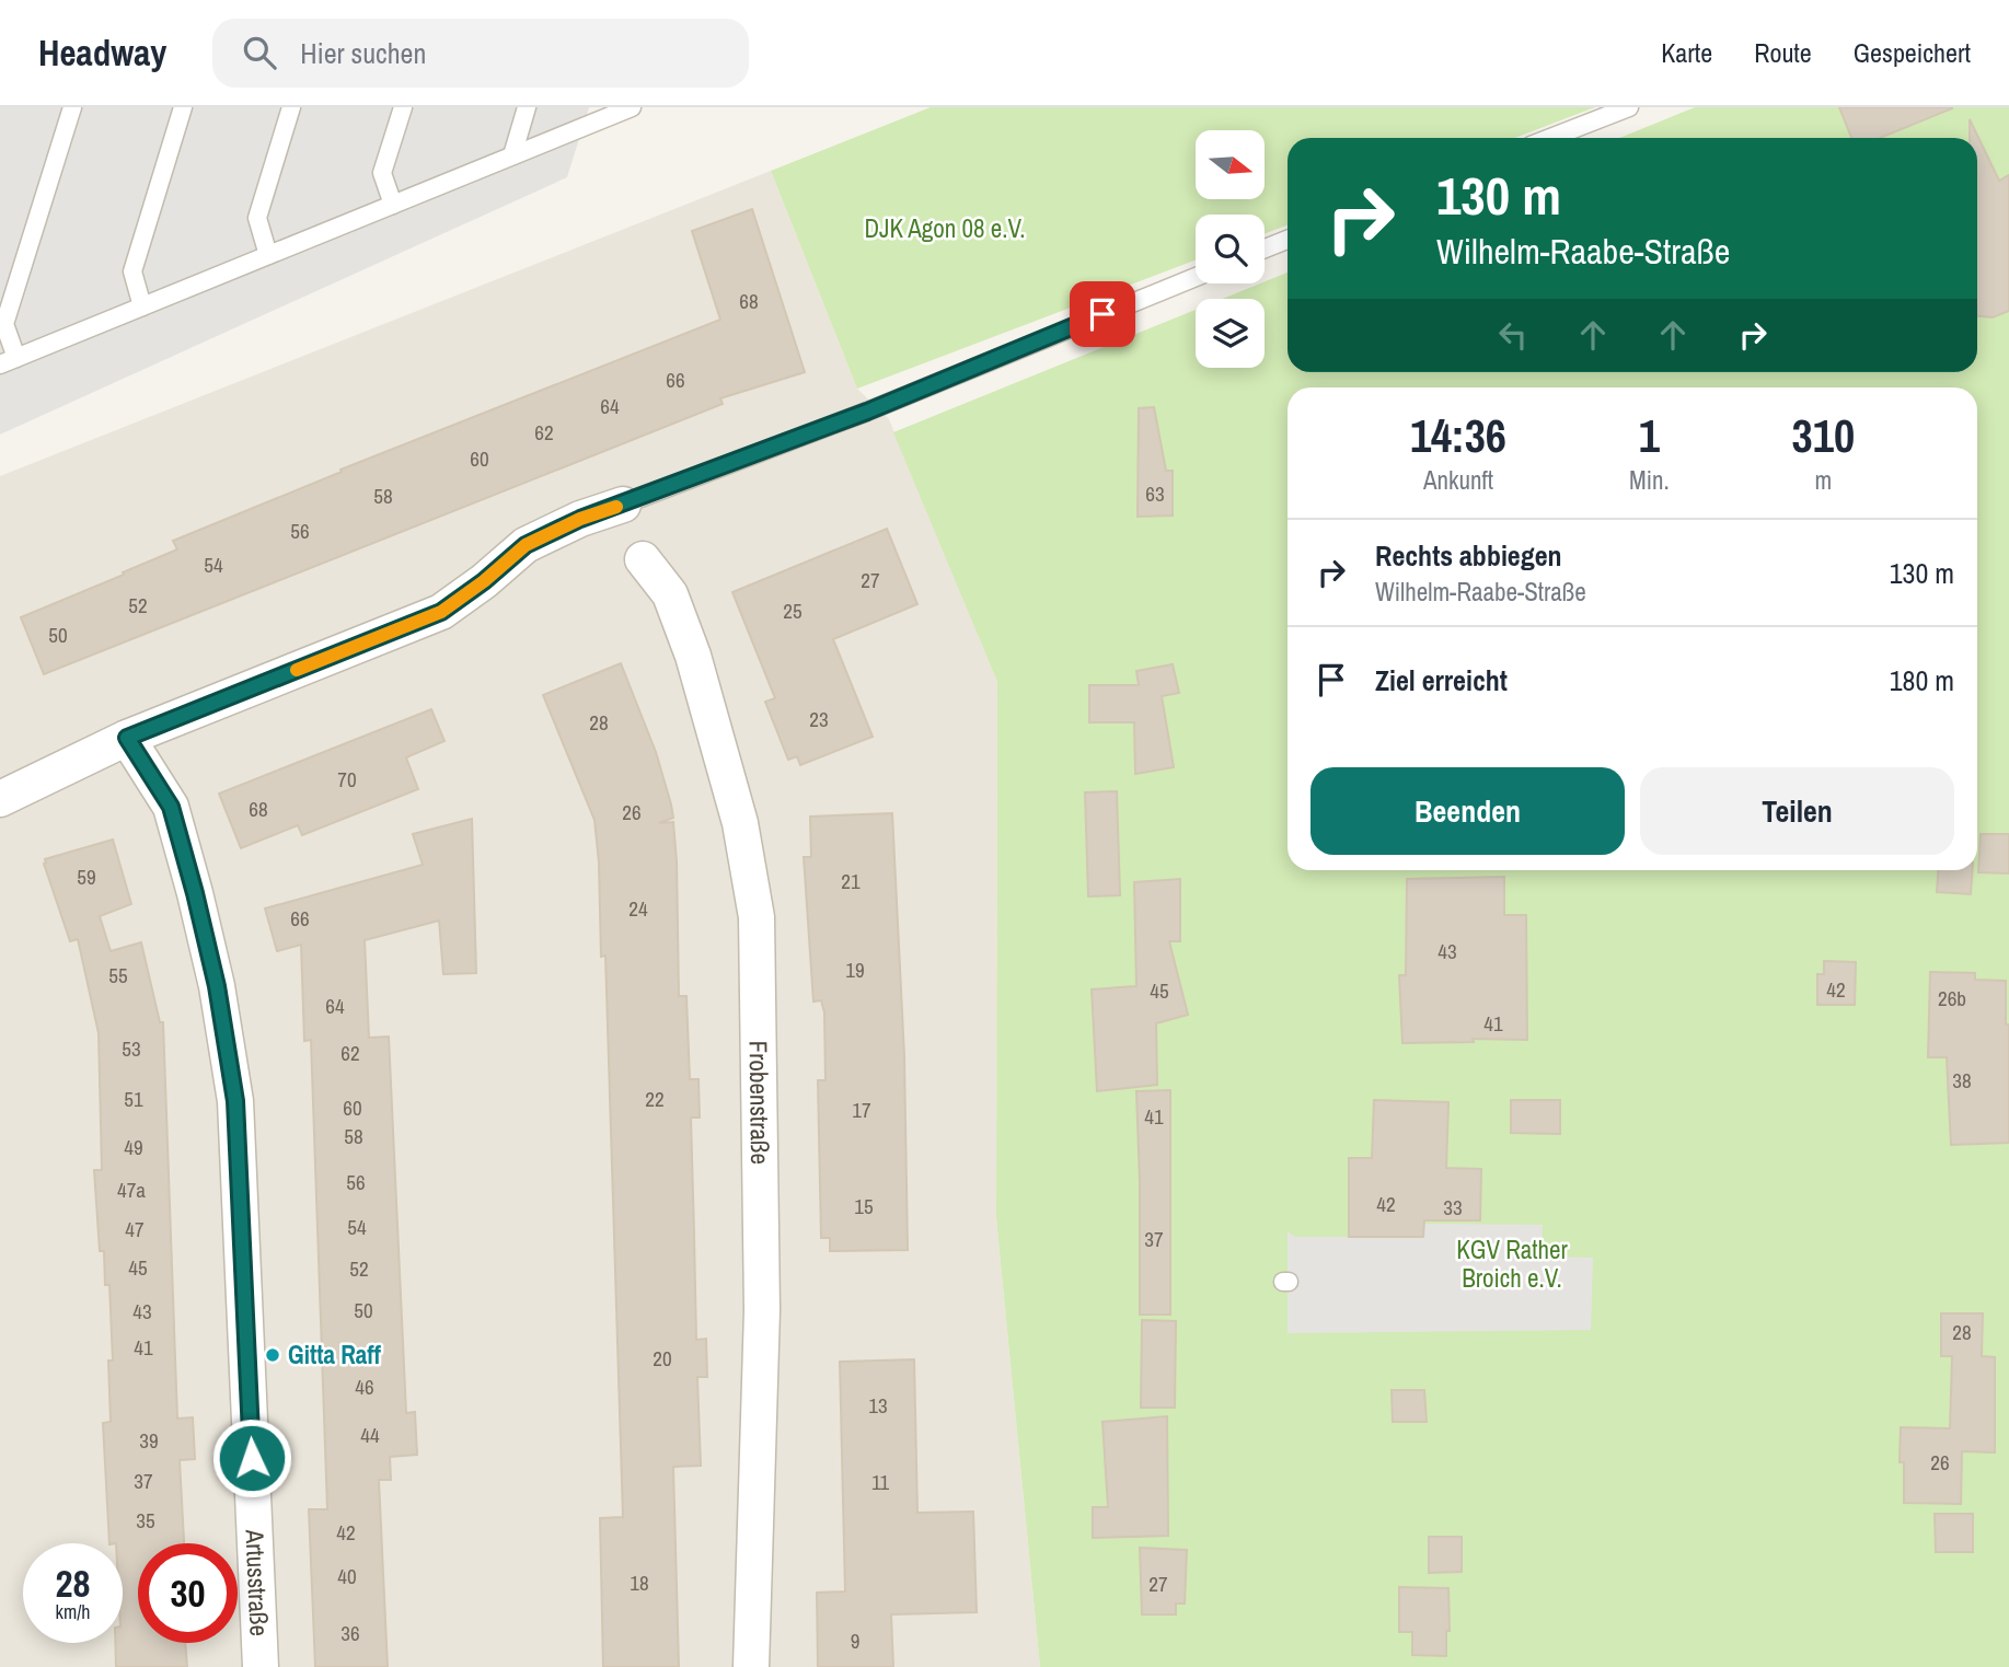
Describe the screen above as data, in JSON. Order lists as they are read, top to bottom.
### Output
{
  "streets": {
    "street": ["Frobenstraße", "Artusstraße"]
  },
  "parks": ["DJK Agon 08 e.V.", "KGV Rather Broich e.V."],
  "places": ["Gitta Raff"],
  "house_numbers": [
    "68",
    "66",
    "64",
    "62",
    "60",
    "63",
    "58",
    "56",
    "54",
    "27",
    "52",
    "25",
    "50",
    "23",
    "28",
    "70",
    "68",
    "26",
    "59",
    "21",
    "24",
    "66",
    "43",
    "19",
    "55",
    "42",
    "45",
    "26b",
    "64",
    "41",
    "53",
    "62",
    "38",
    "51",
    "22",
    "60",
    "17",
    "41",
    "58",
    "49",
    "56",
    "47a",
    "42",
    "15",
    "33",
    "54",
    "47",
    "37",
    "45",
    "52",
    "50",
    "43",
    "28",
    "41",
    "20",
    "46",
    "13",
    "44",
    "39",
    "26",
    "37",
    "11",
    "35",
    "42",
    "40",
    "18",
    "27",
    "36",
    "9"
  ],
  "north": "right",
  "page": {
    "header": "Headway",
    "search": "Hier suchen",
    "nav": ["Karte", "Route", "Gespeichert"],
    "turn": ["130 m", "Wilhelm-Raabe-Straße"],
    "eta": [
      "14:36",
      "Ankunft",
      "1",
      "Min.",
      "310",
      "m"
    ],
    "list": [
      {
        "name": "Rechts abbiegen",
        "note": "Wilhelm-Raabe-Straße",
        "value": "130 m"
      },
      {
        "name": "Ziel erreicht",
        "value": "180 m"
      }
    ],
    "buttons": ["Beenden", "Teilen"],
    "speed": "28 km/h",
    "limit": "30"
  }
}
